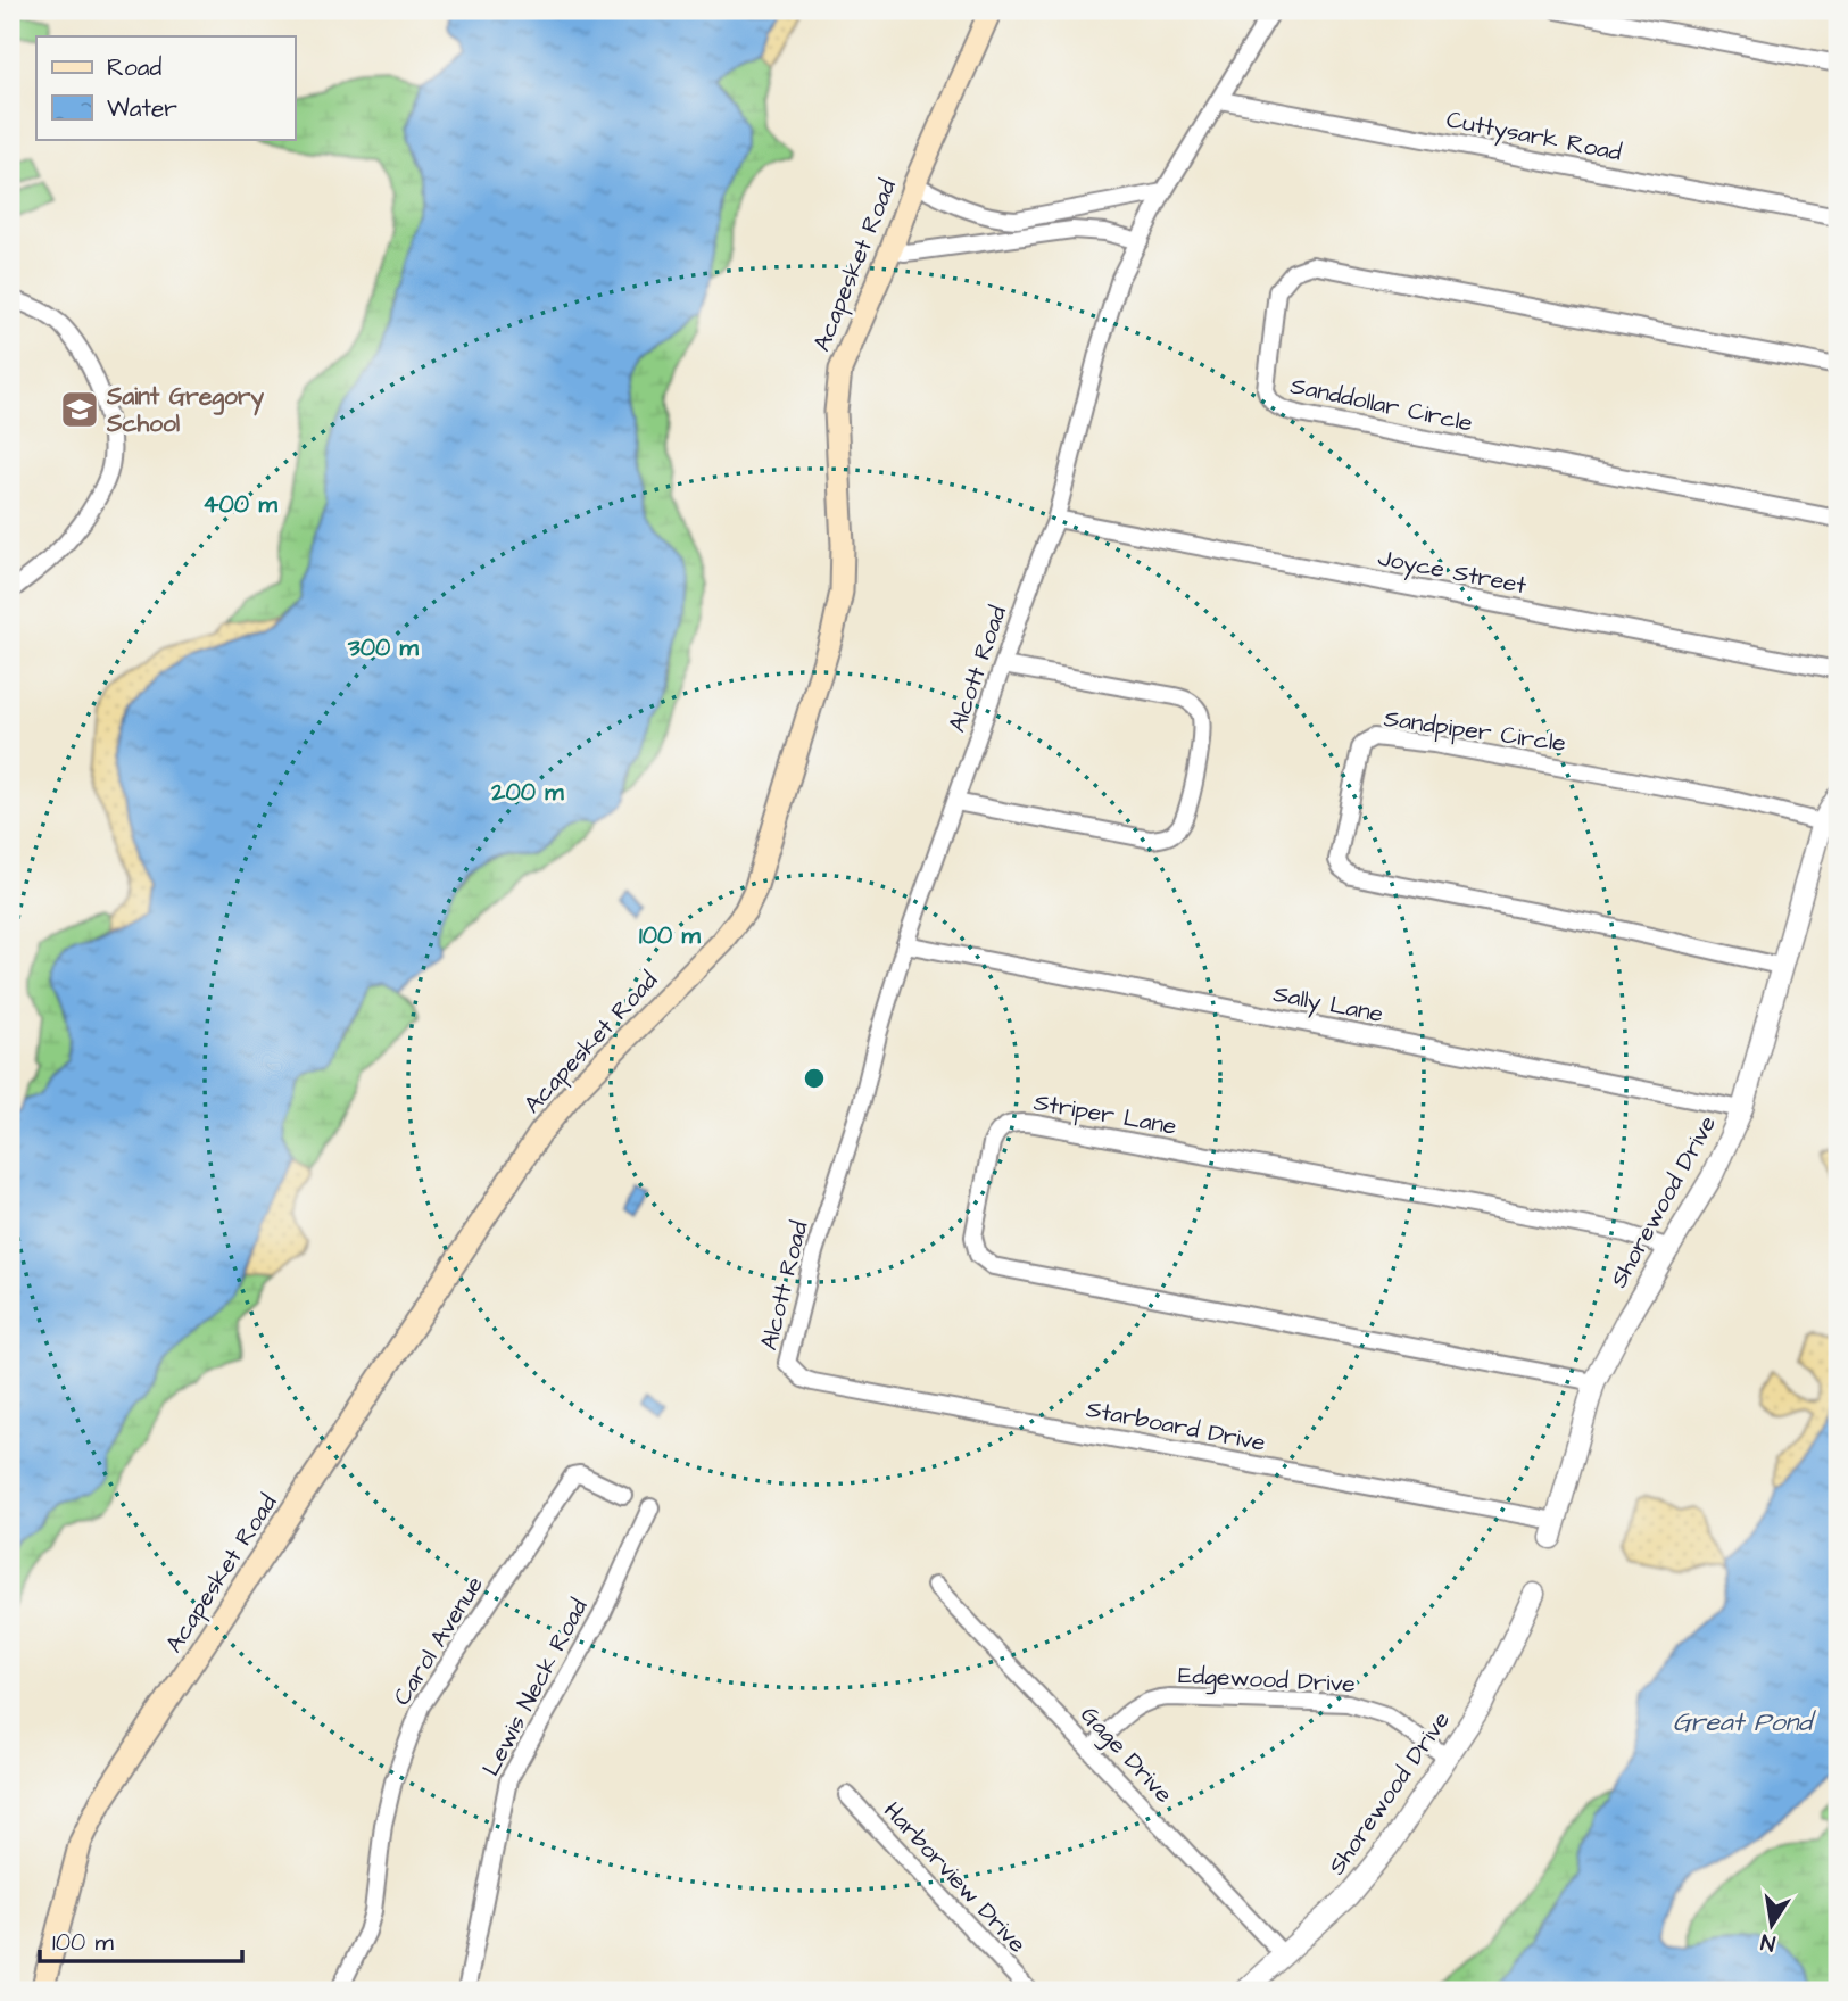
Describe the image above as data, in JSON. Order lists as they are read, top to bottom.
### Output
{
  "streets": {
    "main road": ["Acapesket Road"],
    "street": [
      "Cuttysark Road",
      "Sanddollar Circle",
      "Joyce Street",
      "Alcott Road",
      "Sandpiper Circle",
      "Sally Lane",
      "Striper Lane",
      "Shorewood Drive",
      "Starboard Drive",
      "Carol Avenue",
      "Edgewood Drive",
      "Lewis Neck Road",
      "Gage Drive",
      "Harborview Drive"
    ]
  },
  "crossings": [
    ["Cuttysark Road", "Alcott Road"],
    ["Joyce Street", "Alcott Road"],
    ["Alcott Road", "Sally Lane"],
    ["Alcott Road", "Starboard Drive"],
    ["Sandpiper Circle", "Shorewood Drive"],
    ["Sally Lane", "Shorewood Drive"],
    ["Striper Lane", "Shorewood Drive"],
    ["Shorewood Drive", "Starboard Drive"],
    ["Shorewood Drive", "Edgewood Drive"],
    ["Shorewood Drive", "Gage Drive"],
    ["Edgewood Drive", "Gage Drive"]
  ],
  "water": ["Great Pond"],
  "places": {
    "school or university": ["Saint Gregory School"]
  },
  "legend": ["Road", "Water"],
  "scale_bar": "100 m",
  "north": "bottom",
  "rings": [
    "400 m",
    "300 m",
    "200 m",
    "100 m"
  ]
}
